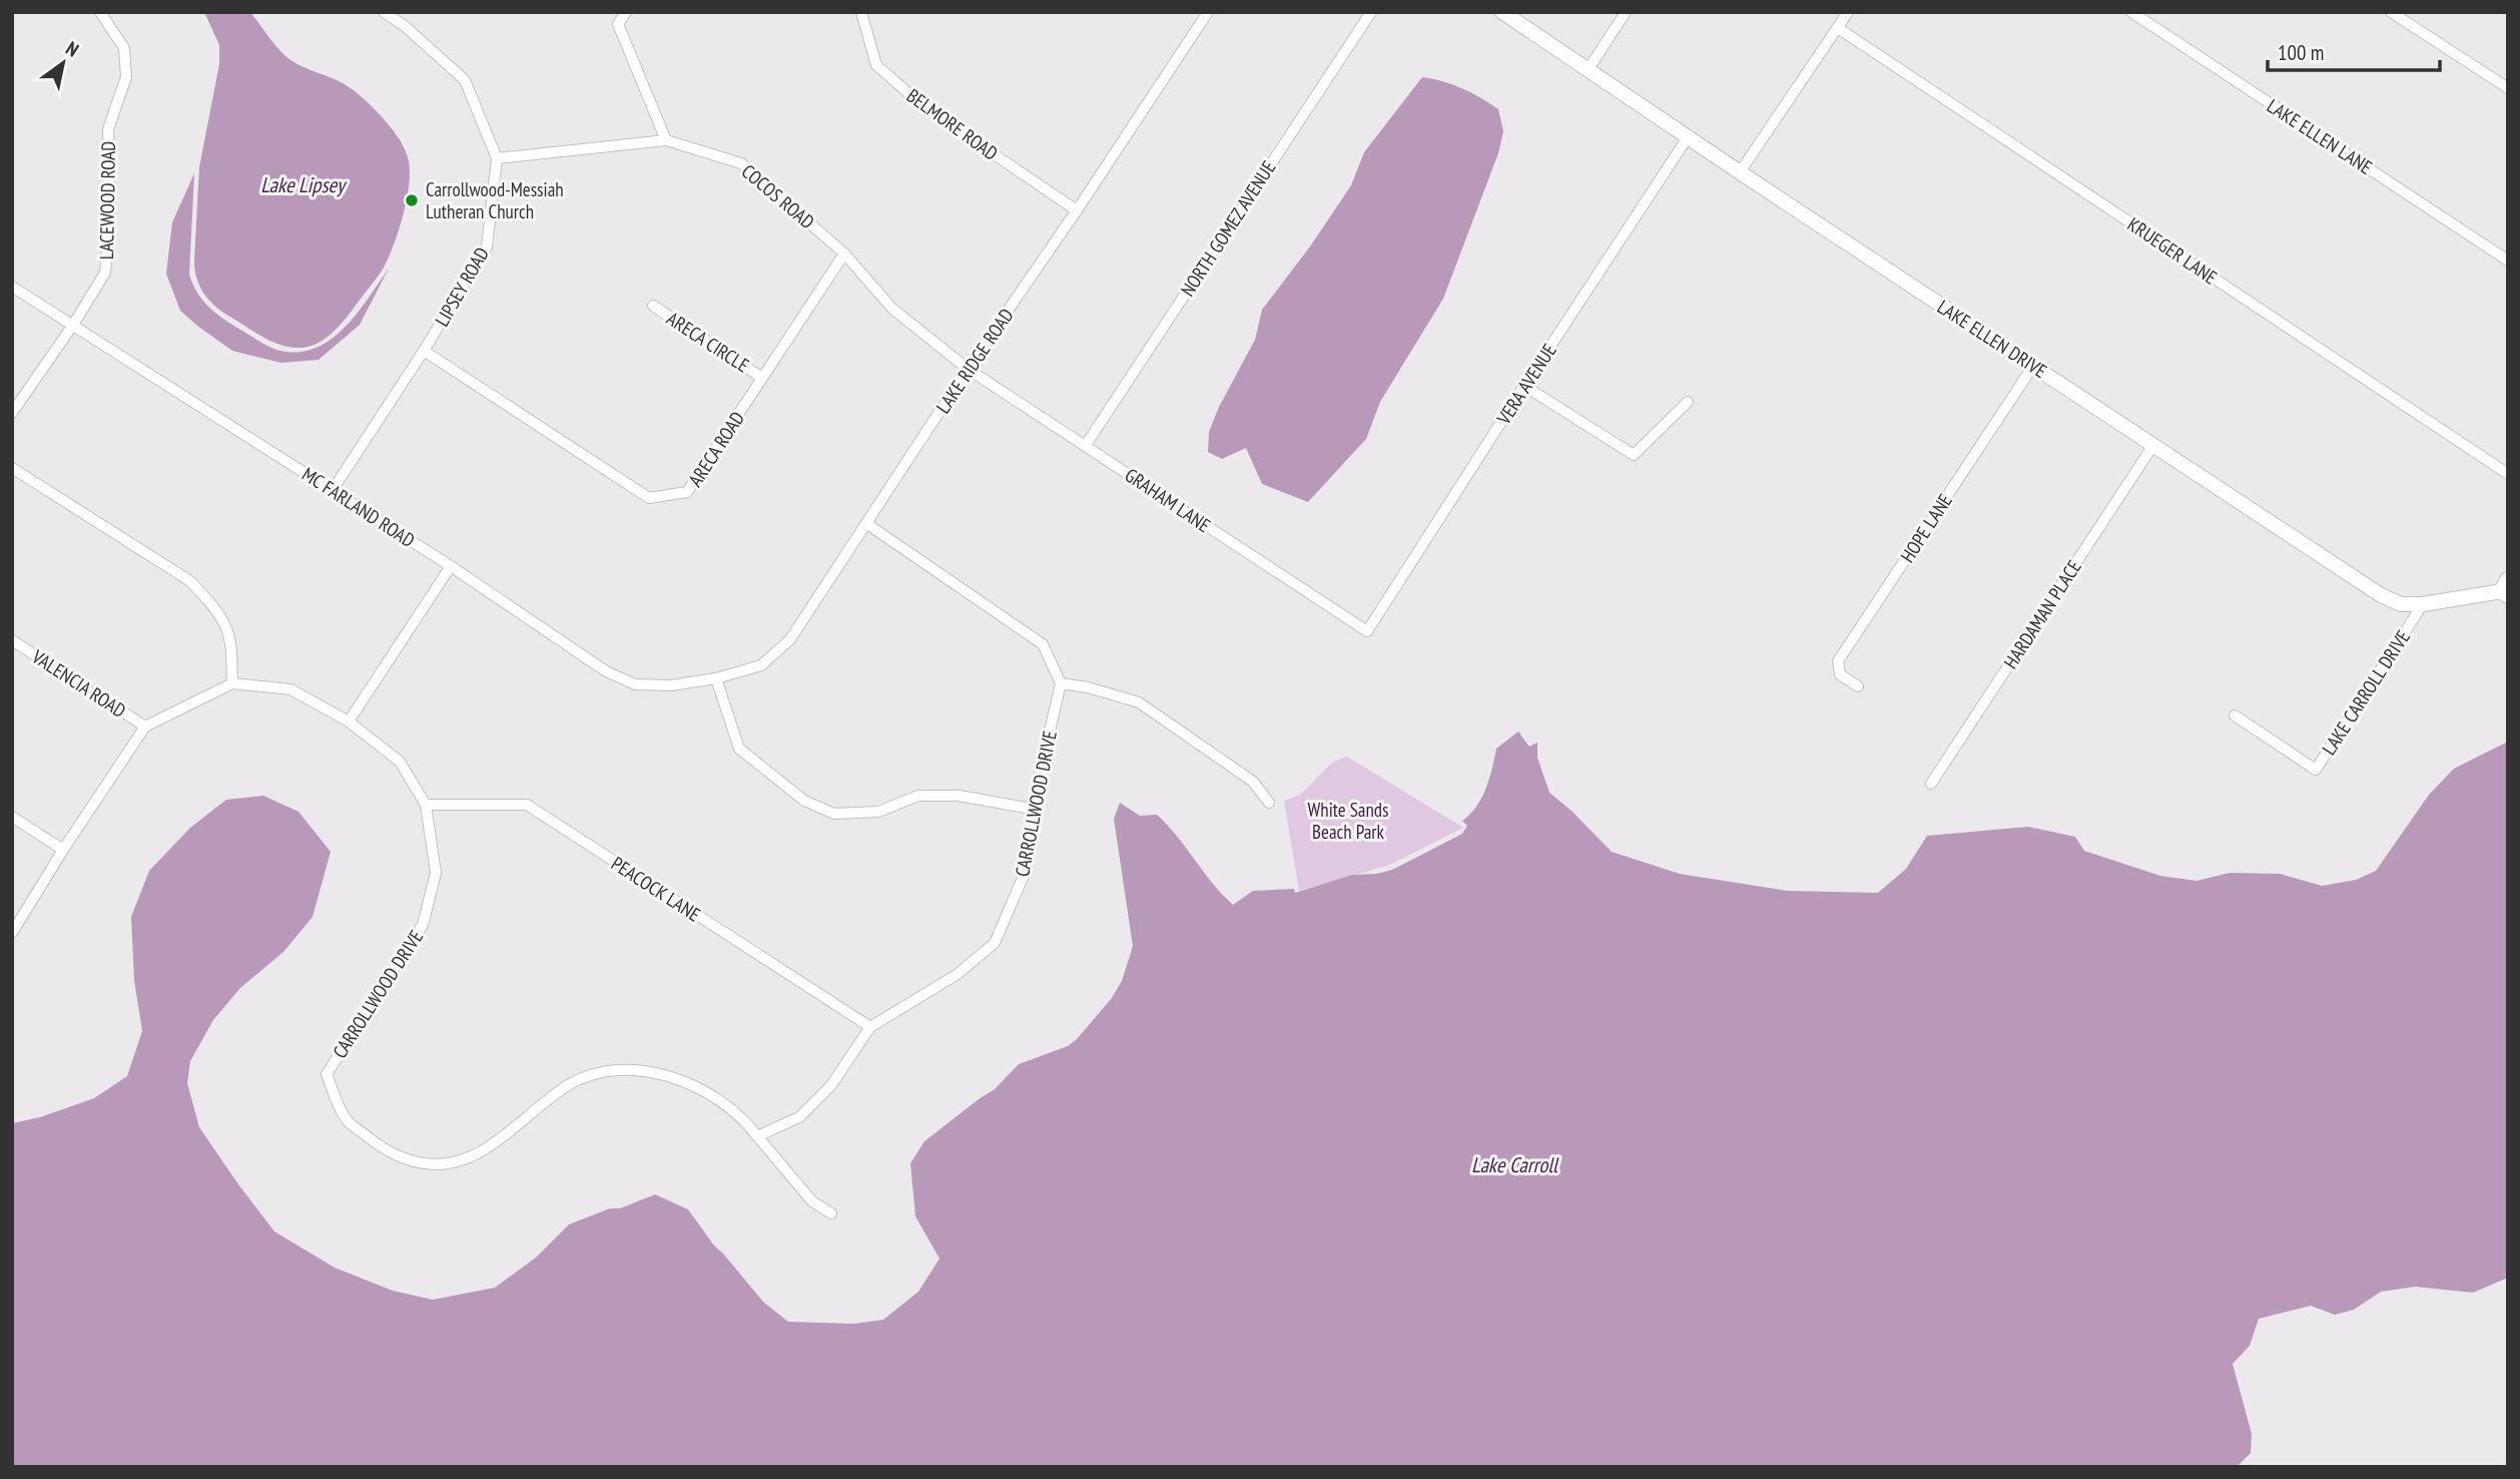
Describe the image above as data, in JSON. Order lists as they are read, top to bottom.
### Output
{
  "streets": {
    "street": [
      "BELMORE ROAD",
      "LAKE ELLEN LANE",
      "COCOS ROAD",
      "LACEWOOD ROAD",
      "NORTH GOMEZ AVENUE",
      "KRUEGER LANE",
      "LIPSEY ROAD",
      "LAKE ELLEN DRIVE",
      "ARECA CIRCLE",
      "LAKE RIDGE ROAD",
      "VERA AVENUE",
      "ARECA ROAD",
      "GRAHAM LANE",
      "MC FARLAND ROAD",
      "HOPE LANE",
      "HARDAMAN PLACE",
      "VALENCIA ROAD",
      "LAKE CARROLL DRIVE",
      "CARROLLWOOD DRIVE",
      "PEACOCK LANE"
    ]
  },
  "crossings": [
    ["BELMORE ROAD", "LAKE RIDGE ROAD"],
    ["COCOS ROAD", "LIPSEY ROAD"],
    ["COCOS ROAD", "LAKE RIDGE ROAD"],
    ["COCOS ROAD", "ARECA ROAD"],
    ["COCOS ROAD", "GRAHAM LANE"],
    ["LACEWOOD ROAD", "MC FARLAND ROAD"],
    ["NORTH GOMEZ AVENUE", "GRAHAM LANE"],
    ["LIPSEY ROAD", "ARECA ROAD"],
    ["LIPSEY ROAD", "MC FARLAND ROAD"],
    ["LAKE ELLEN DRIVE", "VERA AVENUE"],
    ["LAKE ELLEN DRIVE", "HOPE LANE"],
    ["LAKE ELLEN DRIVE", "HARDAMAN PLACE"],
    ["LAKE ELLEN DRIVE", "LAKE CARROLL DRIVE"],
    ["ARECA CIRCLE", "ARECA ROAD"],
    ["LAKE RIDGE ROAD", "GRAHAM LANE"],
    ["LAKE RIDGE ROAD", "MC FARLAND ROAD"],
    ["VERA AVENUE", "GRAHAM LANE"],
    ["CARROLLWOOD DRIVE", "PEACOCK LANE"]
  ],
  "water": ["Lake Lipsey", "Lake Carroll"],
  "parks": ["White Sands Beach Park"],
  "places": ["Carrollwood-Messiah Lutheran Church"],
  "scale_bar": "100 m",
  "north": "top right"
}
